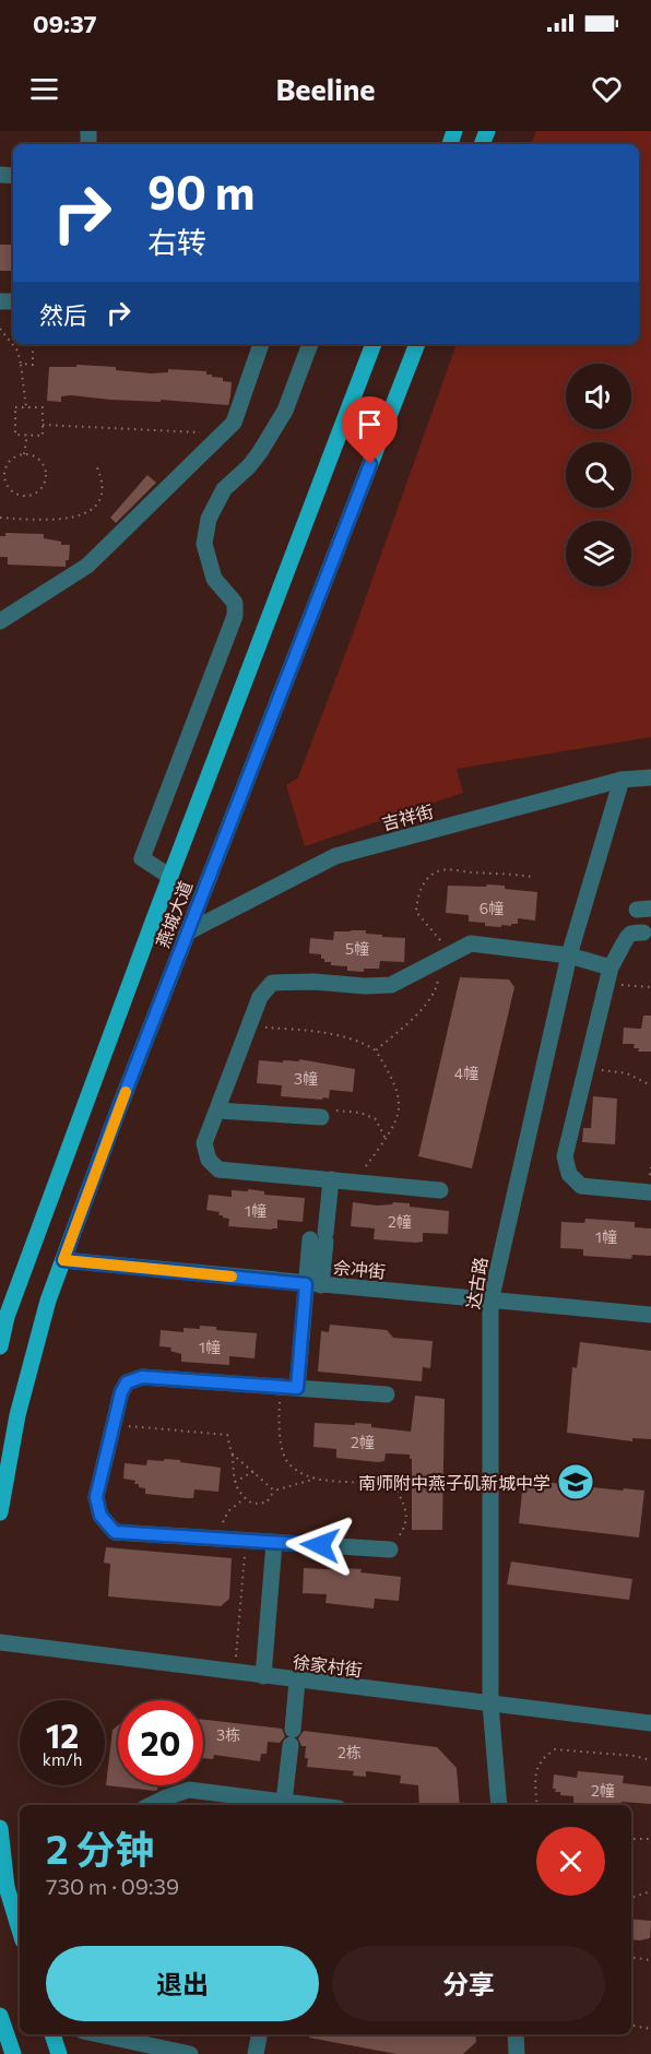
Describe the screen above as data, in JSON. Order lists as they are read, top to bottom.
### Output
{
  "streets": {
    "main road": ["燕城大道"],
    "street": [
      "吉祥街",
      "佘冲街",
      "达古路",
      "徐家村街"
    ]
  },
  "crossings": [
    ["吉祥街", "燕城大道"],
    ["吉祥街", "达古路"],
    ["燕城大道", "佘冲街"],
    ["佘冲街", "达古路"],
    ["达古路", "徐家村街"]
  ],
  "places": {
    "school or university": ["南师附中燕子矶新城中学"]
  },
  "house_numbers": [
    "6幢",
    "5幢",
    "4幢",
    "3幢",
    "1幢",
    "2幢",
    "1幢",
    "1幢",
    "2幢",
    "3栋",
    "2栋",
    "2幢"
  ],
  "page": {
    "status": "09:37",
    "header": "Beeline",
    "turn": ["90 m", "右转"],
    "then": "然后",
    "speed": "12 km/h",
    "limit": "20",
    "heading": ["2 分钟", "730 m · 09:39"],
    "buttons": ["退出", "分享"]
  }
}
